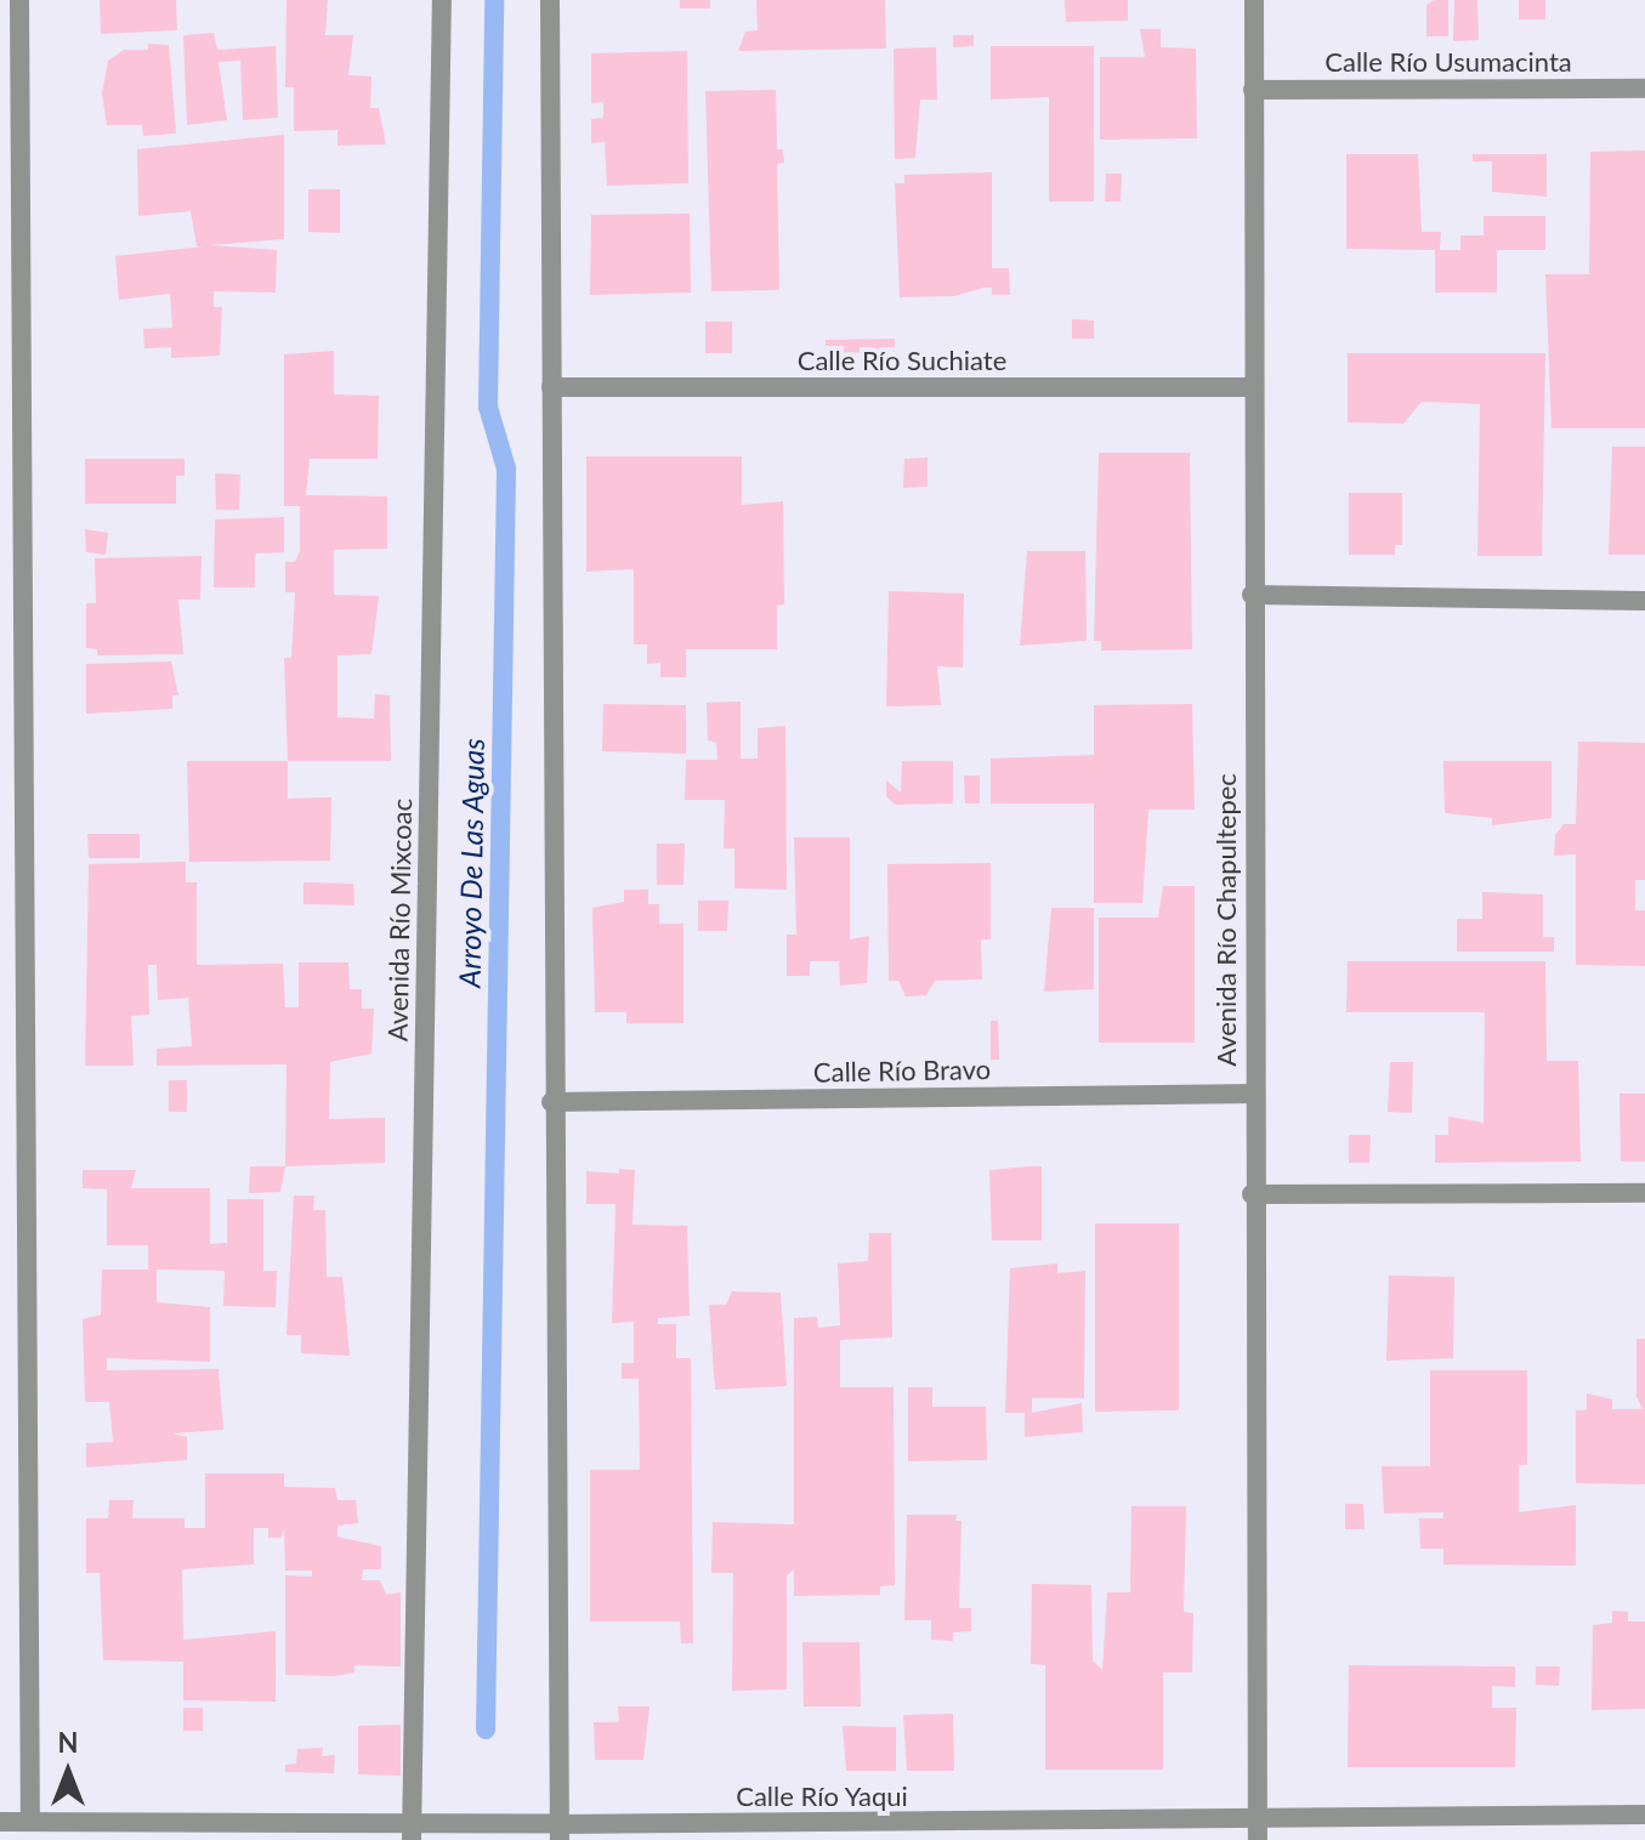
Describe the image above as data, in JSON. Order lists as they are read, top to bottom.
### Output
{
  "streets": {
    "street": [
      "Calle Río Usumacinta",
      "Calle Río Suchiate",
      "Avenida Río Mixcoac",
      "Avenida Río Chapultepec",
      "Calle Río Bravo",
      "Calle Río Yaqui"
    ]
  },
  "crossings": [
    ["Calle Río Usumacinta", "Avenida Río Chapultepec"],
    ["Calle Río Suchiate", "Avenida Río Chapultepec"],
    ["Avenida Río Mixcoac", "Calle Río Yaqui"],
    ["Avenida Río Chapultepec", "Calle Río Bravo"],
    ["Avenida Río Chapultepec", "Calle Río Yaqui"]
  ],
  "water": ["Arroyo De Las Aguas"],
  "north": "top"
}
